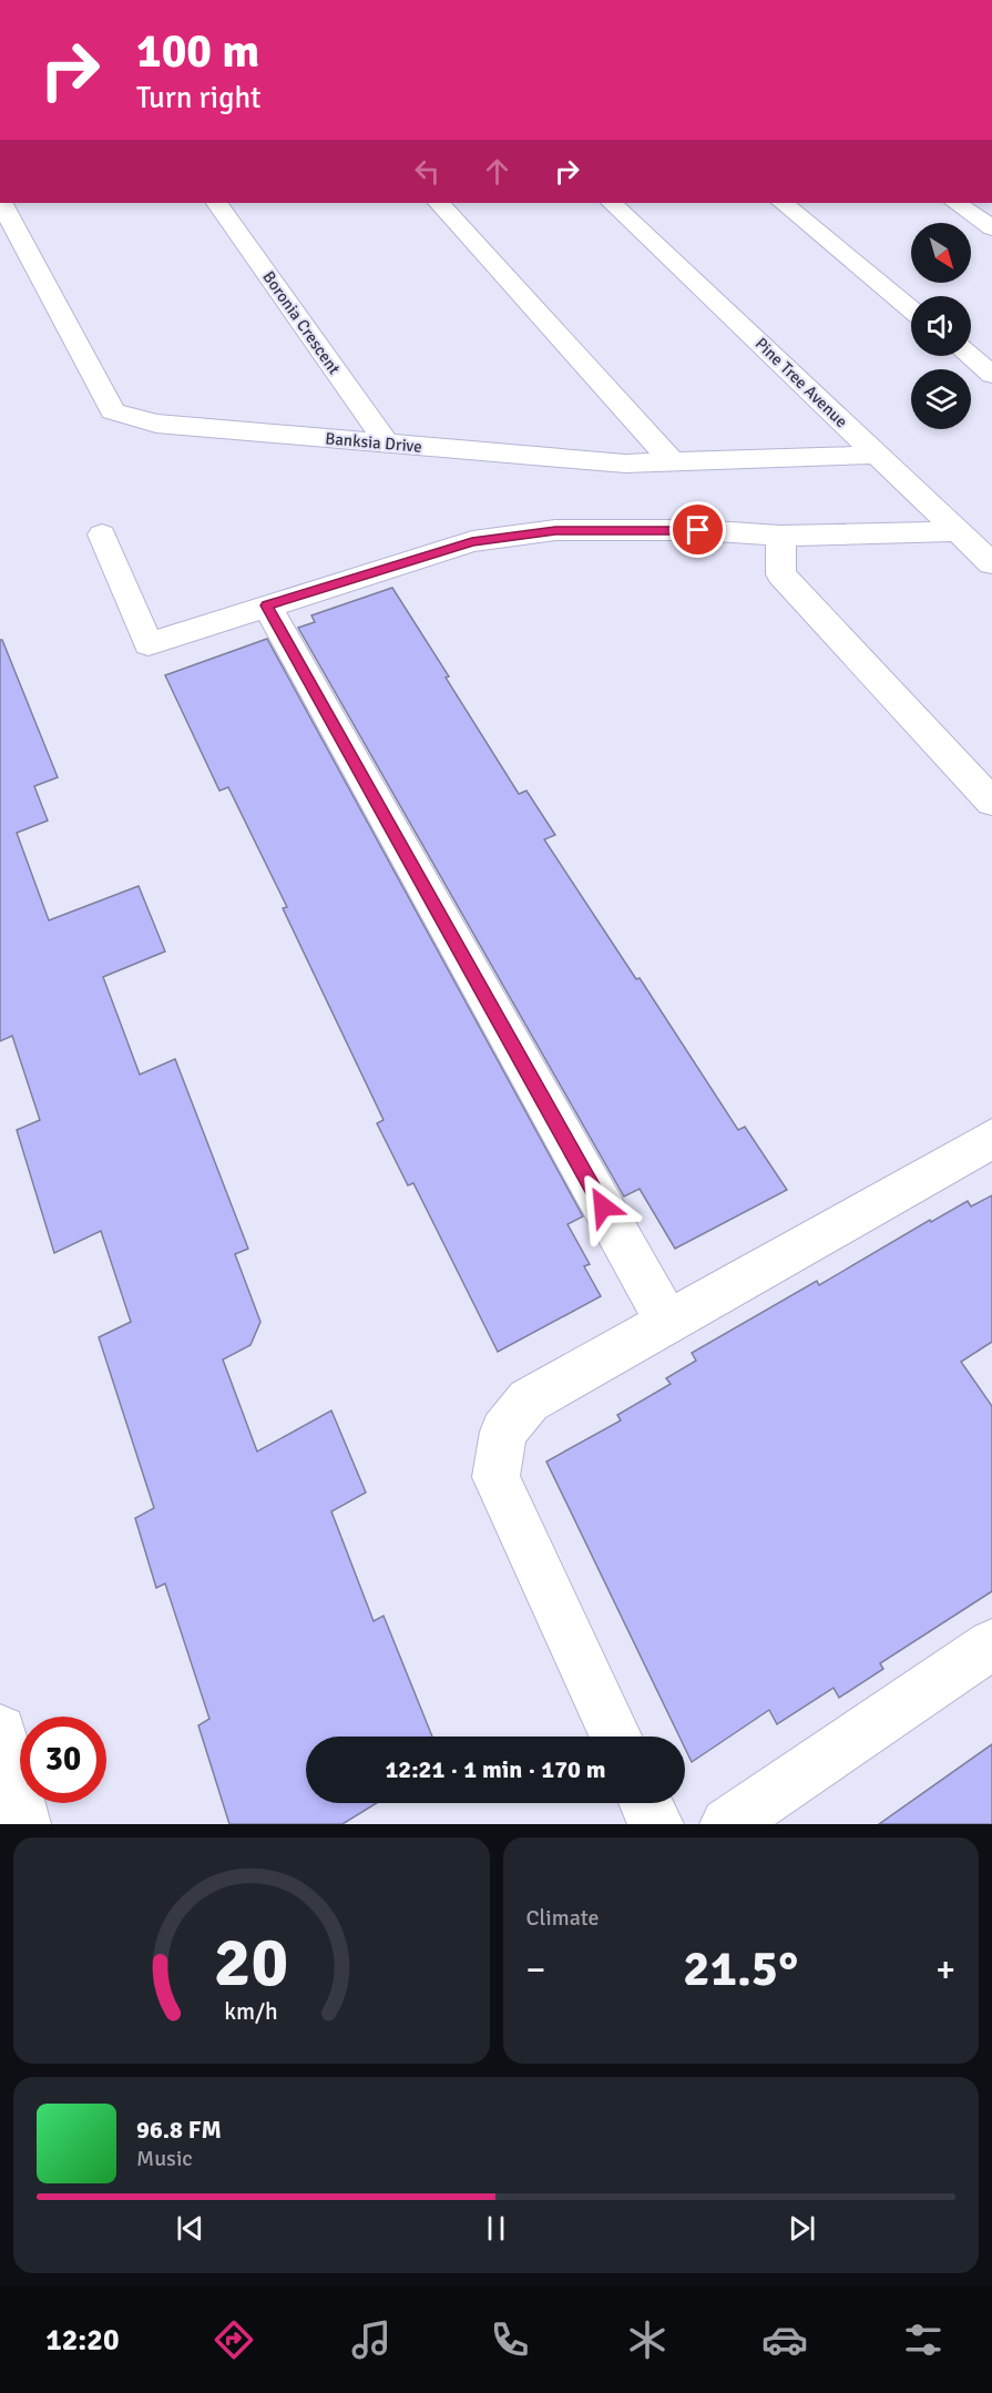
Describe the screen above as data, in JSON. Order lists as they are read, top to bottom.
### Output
{
  "streets": {
    "street": ["Boronia Crescent", "Pine Tree Avenue", "Banksia Drive"]
  },
  "crossings": [
    ["Boronia Crescent", "Banksia Drive"],
    ["Pine Tree Avenue", "Banksia Drive"]
  ],
  "north": "bottom right",
  "page": {
    "turn": ["100 m", "Turn right"],
    "limit": "30",
    "trip": "12:21 · 1 min · 170 m",
    "tile": "Climate",
    "heat": ["−", "21.5°", "+"],
    "song": ["96.8 FM", "Music"],
    "tabs": "12:20",
    "gauge": ["20", "km/h"]
  }
}
